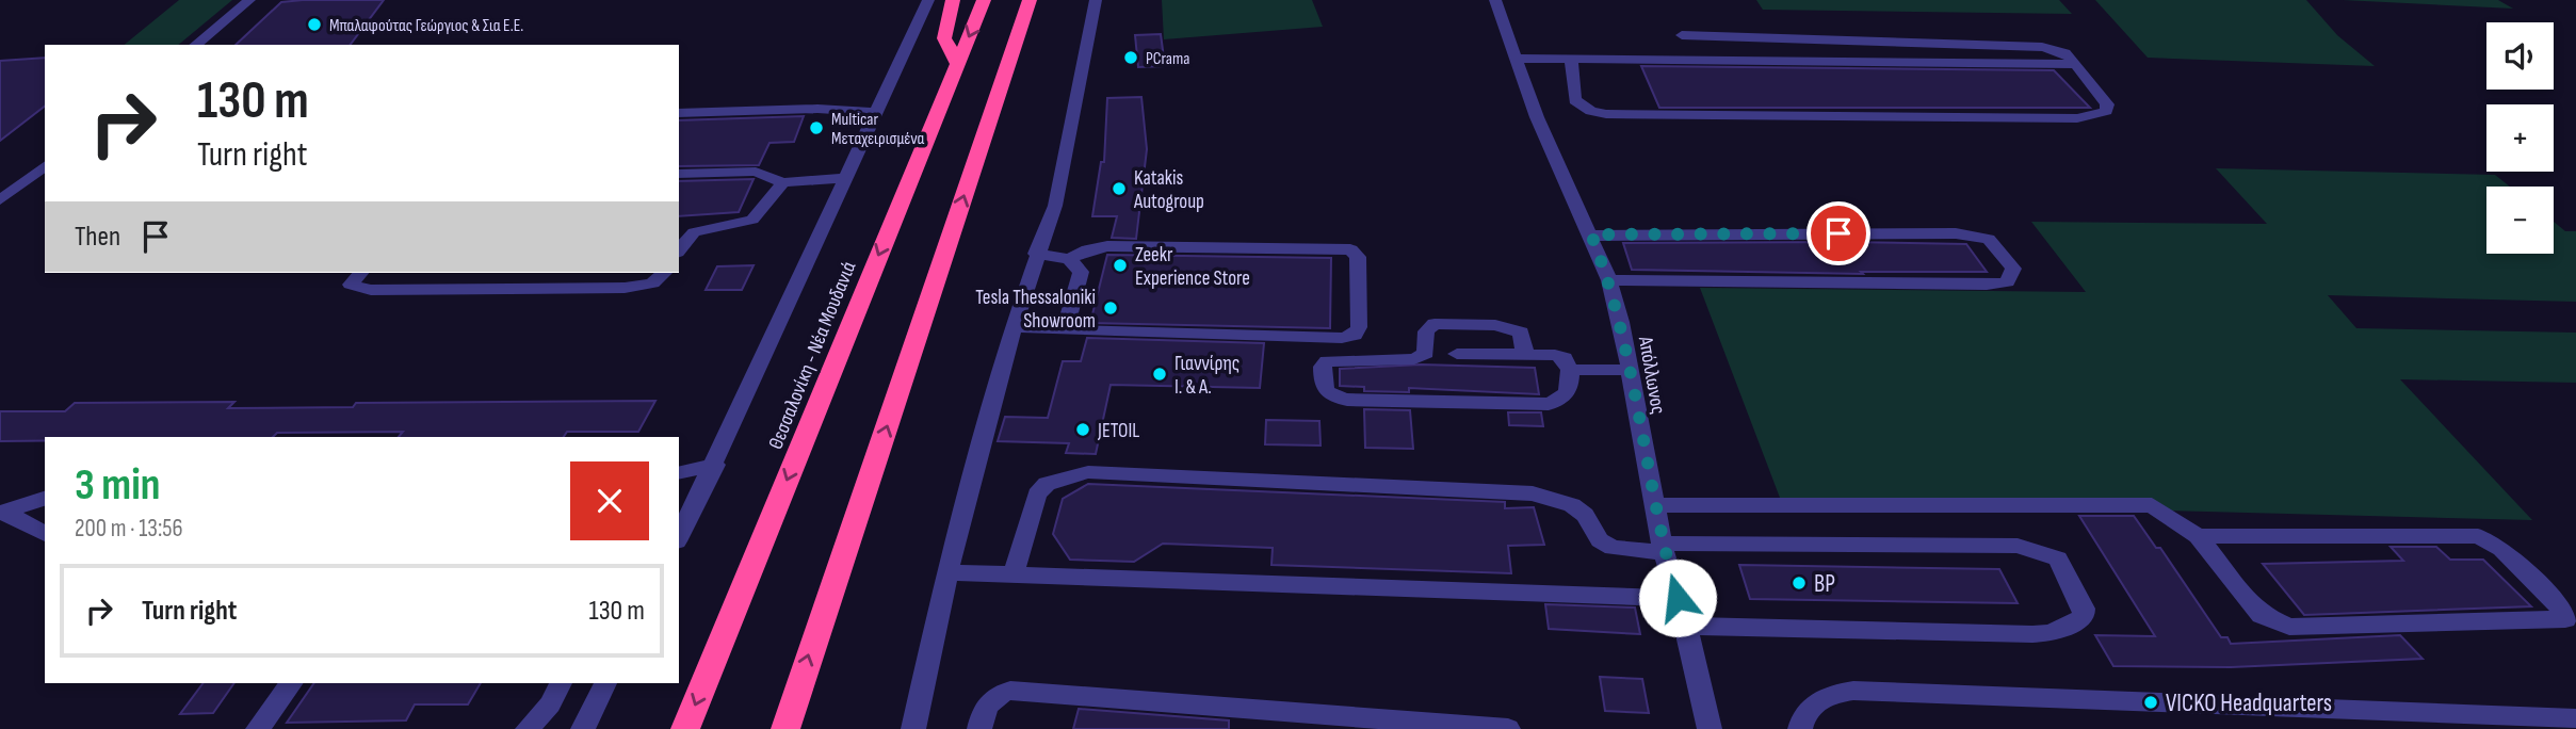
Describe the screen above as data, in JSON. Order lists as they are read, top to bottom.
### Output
{
  "streets": {
    "highway": ["Θεσσαλονίκη - Νέα Μουδανιά"],
    "street": ["Απόλλωνος"]
  },
  "places": [
    "Μπαλαφούτας Γεώργιος & Σια Ε.Ε.",
    "PCrama",
    "Multicar Μεταχειρισμένα",
    "Katakis Autogroup",
    "Zeekr Experience Store",
    "Tesla Thessaloniki Showroom",
    "Γιαννίρης Ι. & Α.",
    "JETOIL",
    "BP",
    "VICKO Headquarters"
  ],
  "page": {
    "map_buttons": ["+", "−"],
    "turn": ["130 m", "Turn right"],
    "then": "Then",
    "heading": ["3 min", "200 m · 13:56"],
    "list": [
      {
        "name": "Turn right",
        "value": "130 m"
      }
    ]
  }
}
